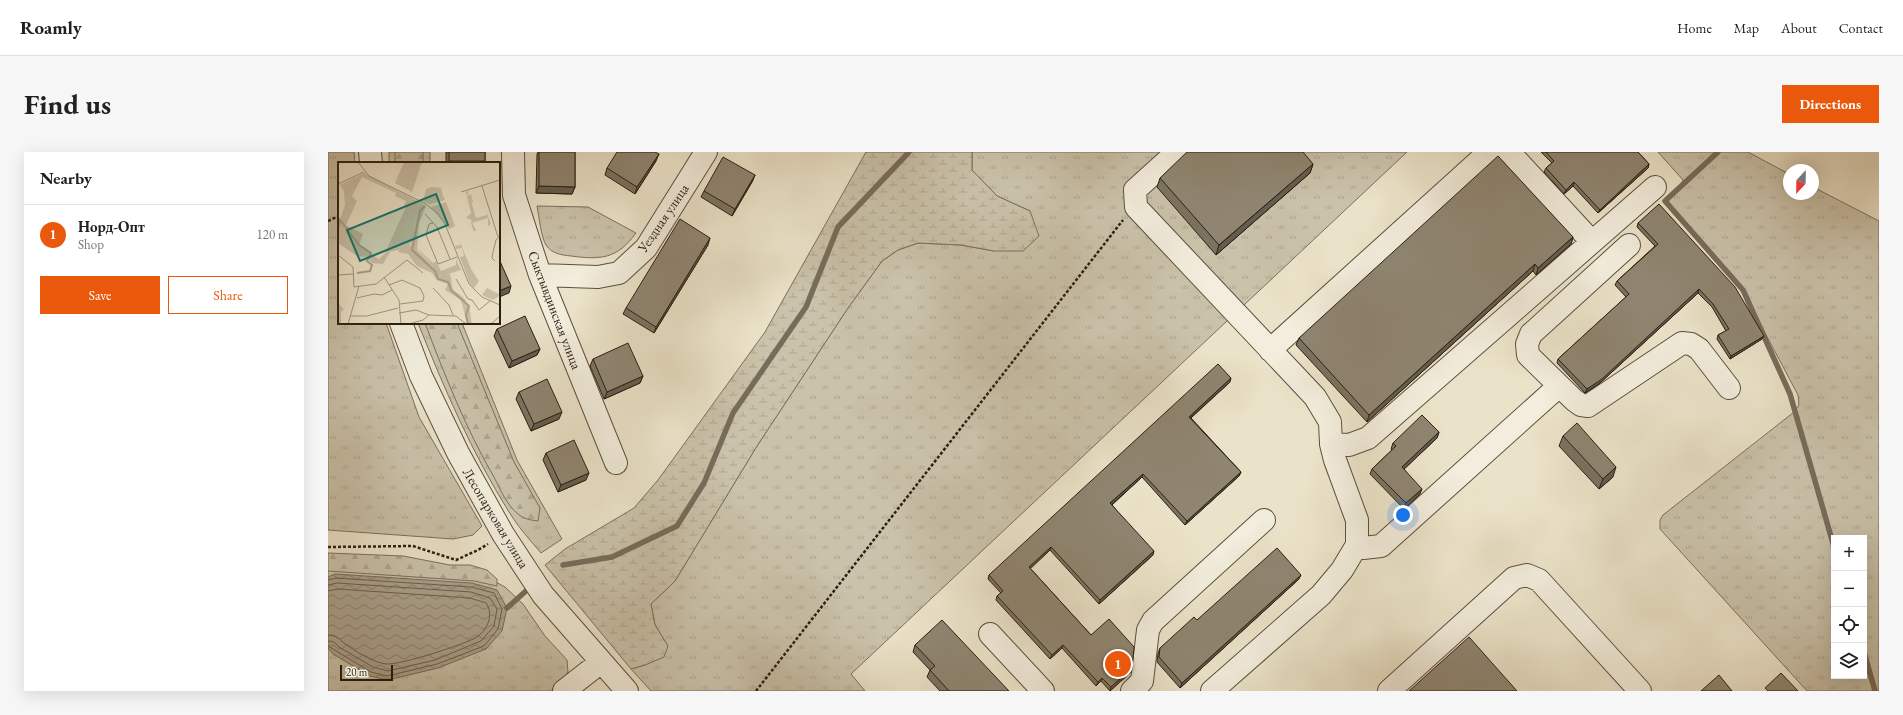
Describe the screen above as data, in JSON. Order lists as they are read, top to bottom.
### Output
{
  "streets": {
    "street": ["Уездная улица", "Сыктывдинская улица", "Лесопарковая улица"]
  },
  "crossings": [
    ["Уездная улица", "Сыктывдинская улица"]
  ],
  "scale_bar": "20 m",
  "north": "bottom",
  "page": {
    "header": "Roamly",
    "nav": [
      "Home",
      "Map",
      "About",
      "Contact"
    ],
    "buttons": [
      "Directions",
      ["Save", "Share"]
    ],
    "title": "Find us",
    "heading": "Nearby",
    "list": [
      {
        "mark": "1",
        "name": "Норд-Опт",
        "note": "Shop",
        "value": "120 m"
      }
    ],
    "map_buttons": ["+", "−"],
    "pins": "1",
    "scale": "20 m"
  }
}
